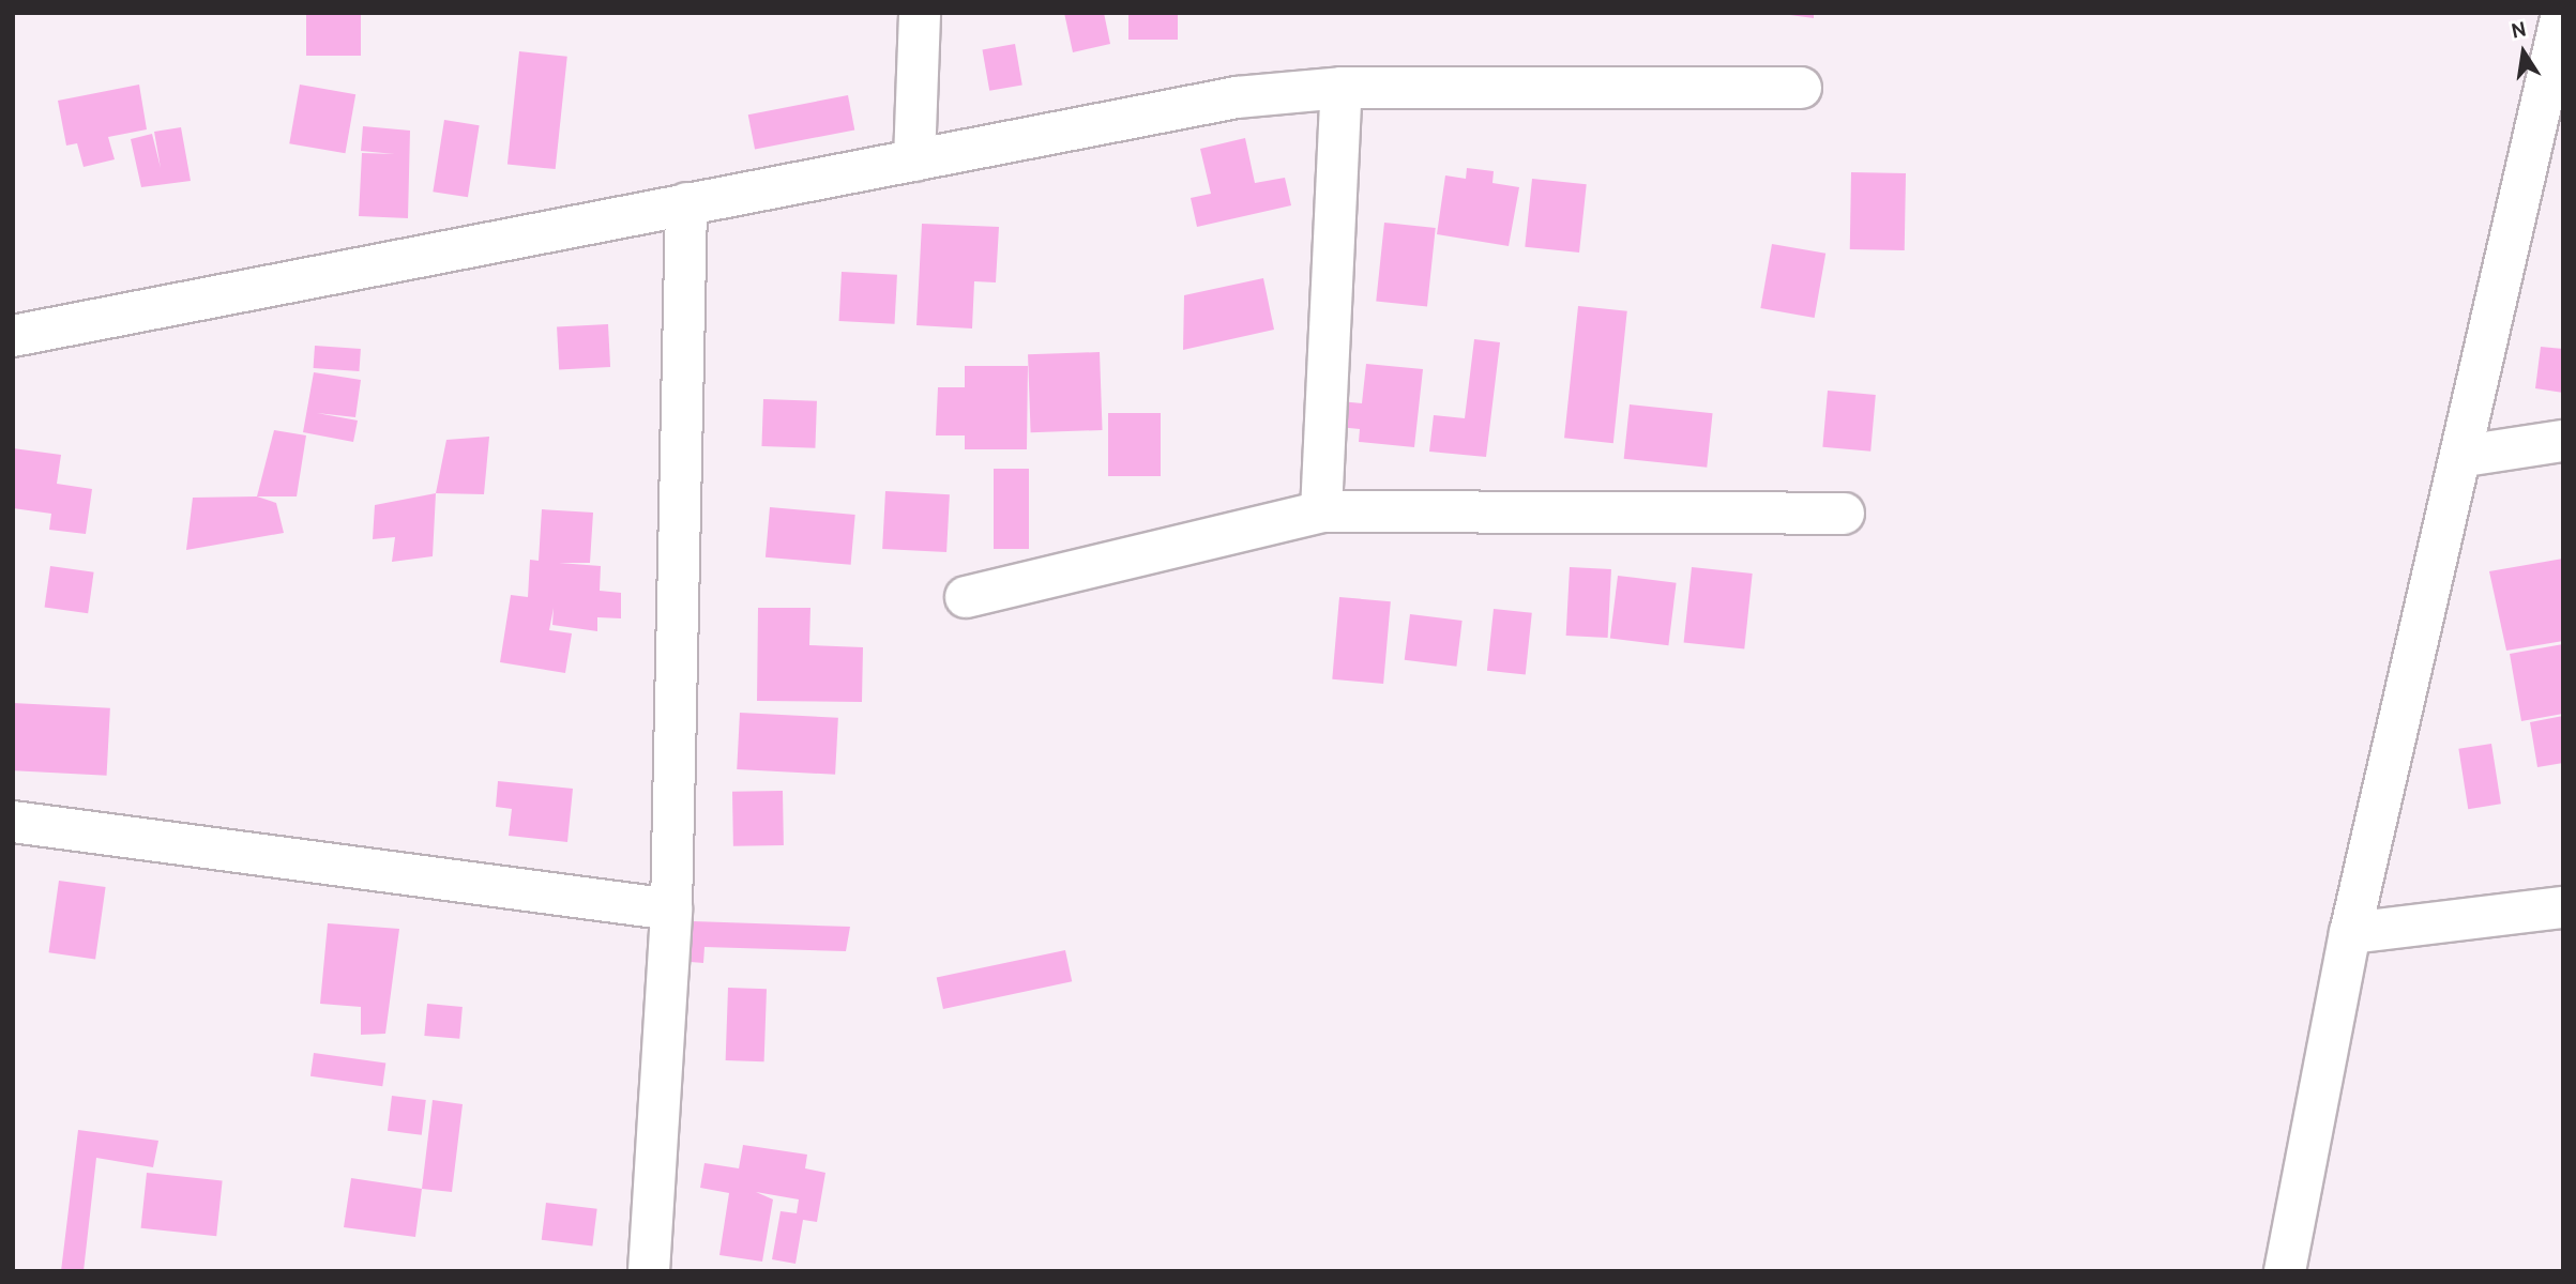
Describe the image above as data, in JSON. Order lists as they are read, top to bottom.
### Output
{
  "north": "top"
}
